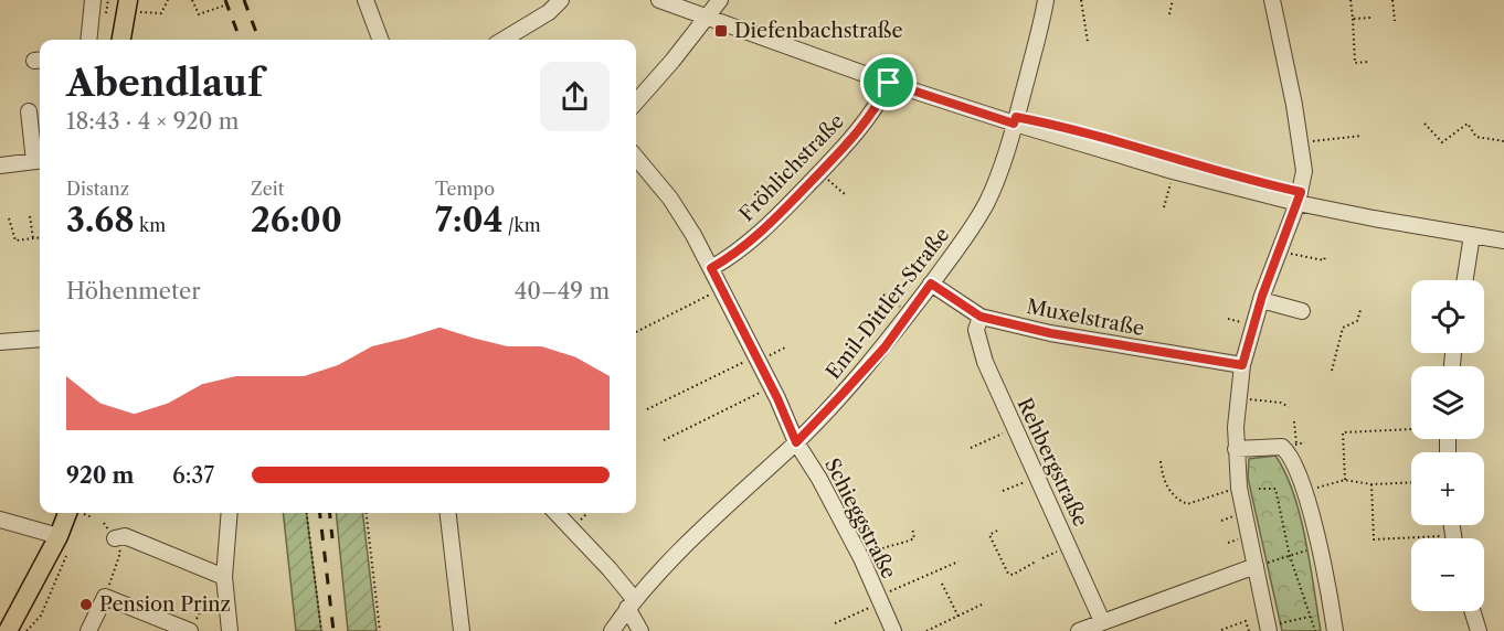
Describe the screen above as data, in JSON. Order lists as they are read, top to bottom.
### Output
{
  "streets": {
    "street": [
      "Fröhlichstraße",
      "Emil-Dittler-Straße",
      "Muxelstraße",
      "Rehbergstraße",
      "Schieggstraße"
    ]
  },
  "crossings": [
    ["Fröhlichstraße", "Schieggstraße"],
    ["Emil-Dittler-Straße", "Muxelstraße"],
    ["Emil-Dittler-Straße", "Schieggstraße"],
    ["Muxelstraße", "Rehbergstraße"]
  ],
  "places": {
    "transit": ["Diefenbachstraße"],
    "other": ["Pension Prinz"]
  },
  "page": {
    "heading": ["Abendlauf", "18:43 · 4 × 920 m"],
    "stats": [
      ["Distanz", "3.68 km"],
      ["Zeit", "26:00"],
      ["Tempo", "7:04 /km"]
    ],
    "chart": ["Höhenmeter", "40–49 m"],
    "map_buttons": ["+", "−"],
    "list": [
      {
        "name": "920 m",
        "note": "6:37"
      }
    ]
  }
}
